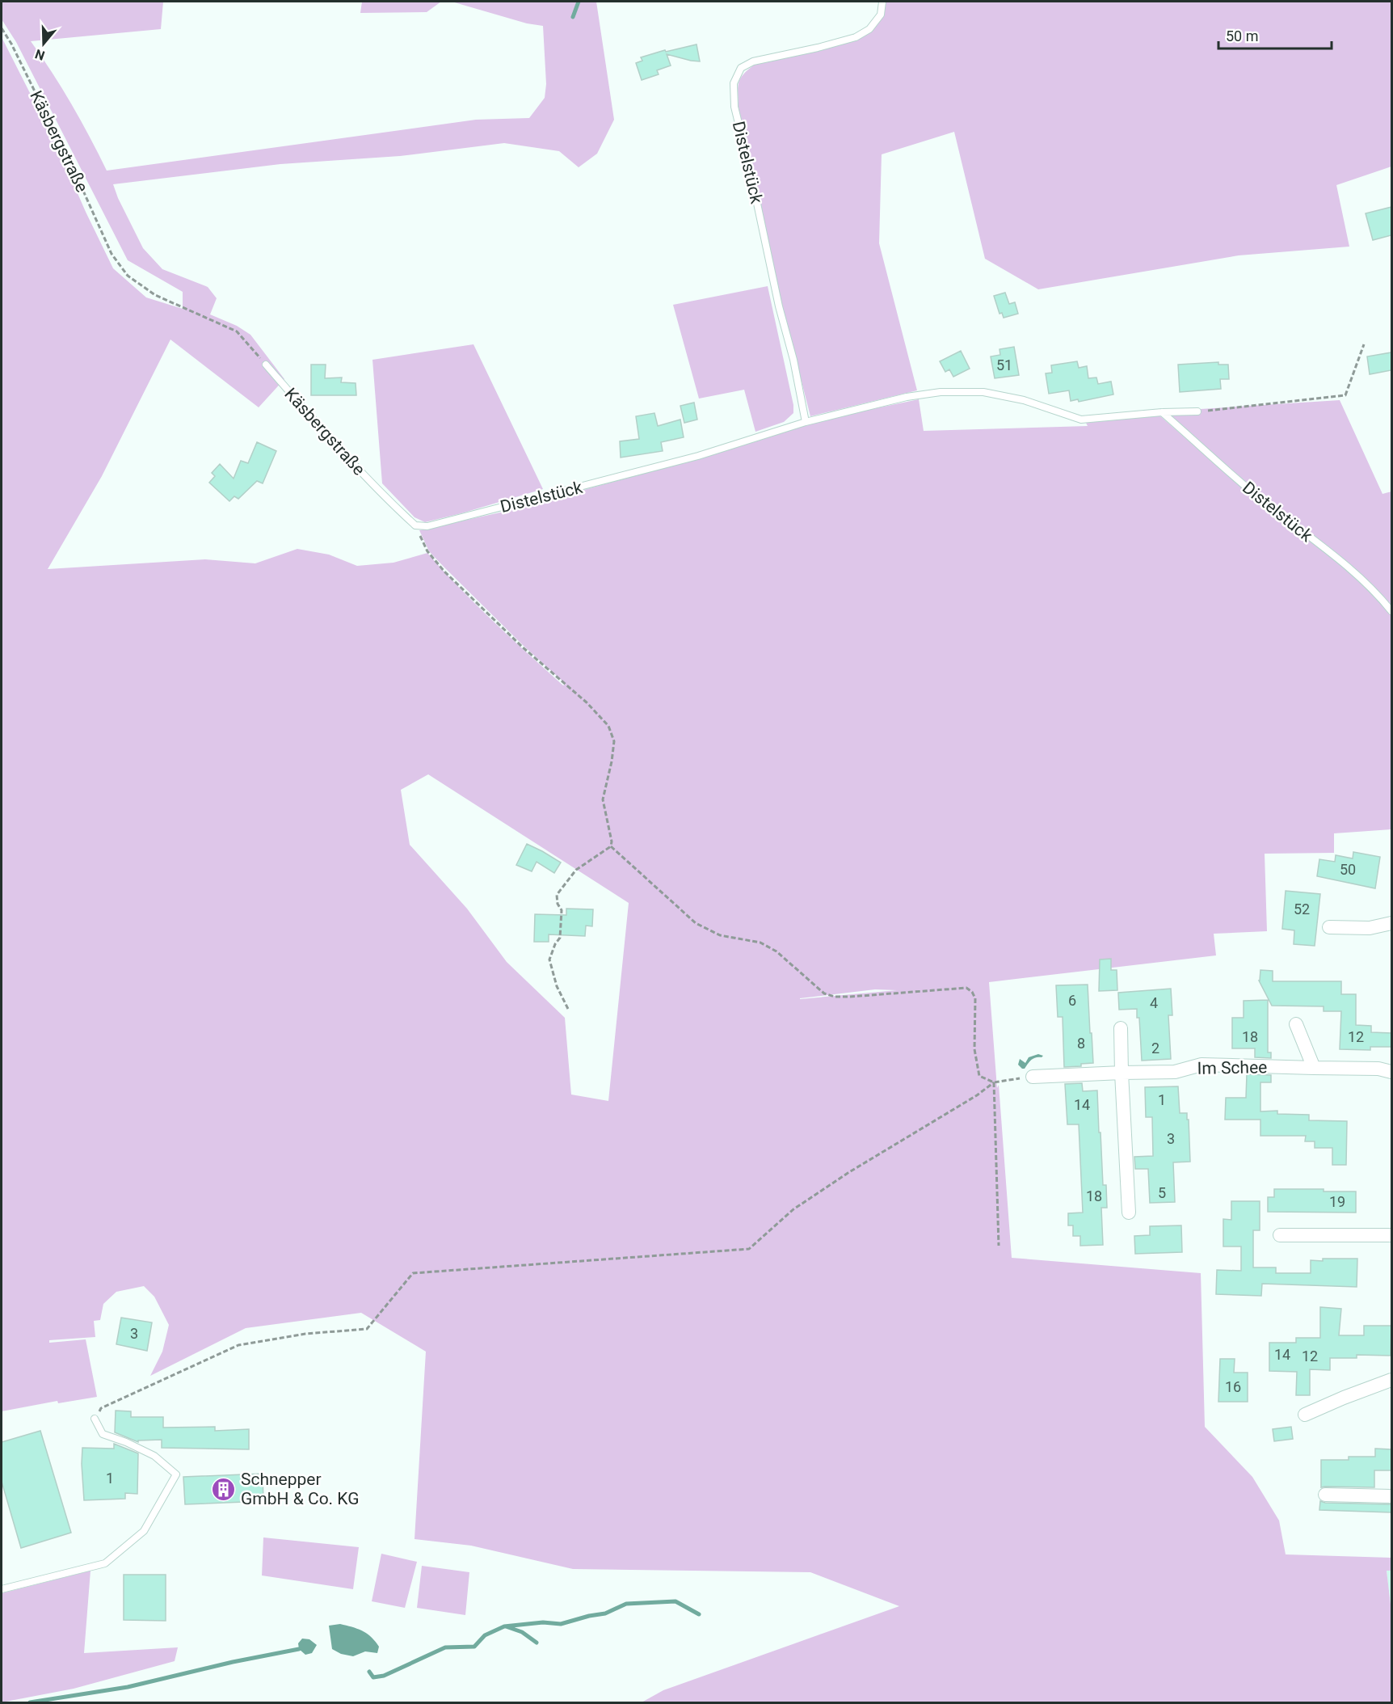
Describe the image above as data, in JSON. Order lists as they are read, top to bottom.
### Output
{
  "streets": {
    "street": ["Im Schee"],
    "lane": ["Käsbergstraße", "Distelstück"]
  },
  "crossings": [
    ["Käsbergstraße", "Distelstück"]
  ],
  "places": {
    "building": ["Schnepper GmbH & Co. KG"]
  },
  "house_numbers": [
    "51",
    "50",
    "52",
    "6",
    "4",
    "18",
    "12",
    "8",
    "2",
    "1",
    "14",
    "3",
    "5",
    "18",
    "19",
    "3",
    "14",
    "12",
    "16",
    "1"
  ],
  "scale_bar": "50 m",
  "north": "bottom"
}
